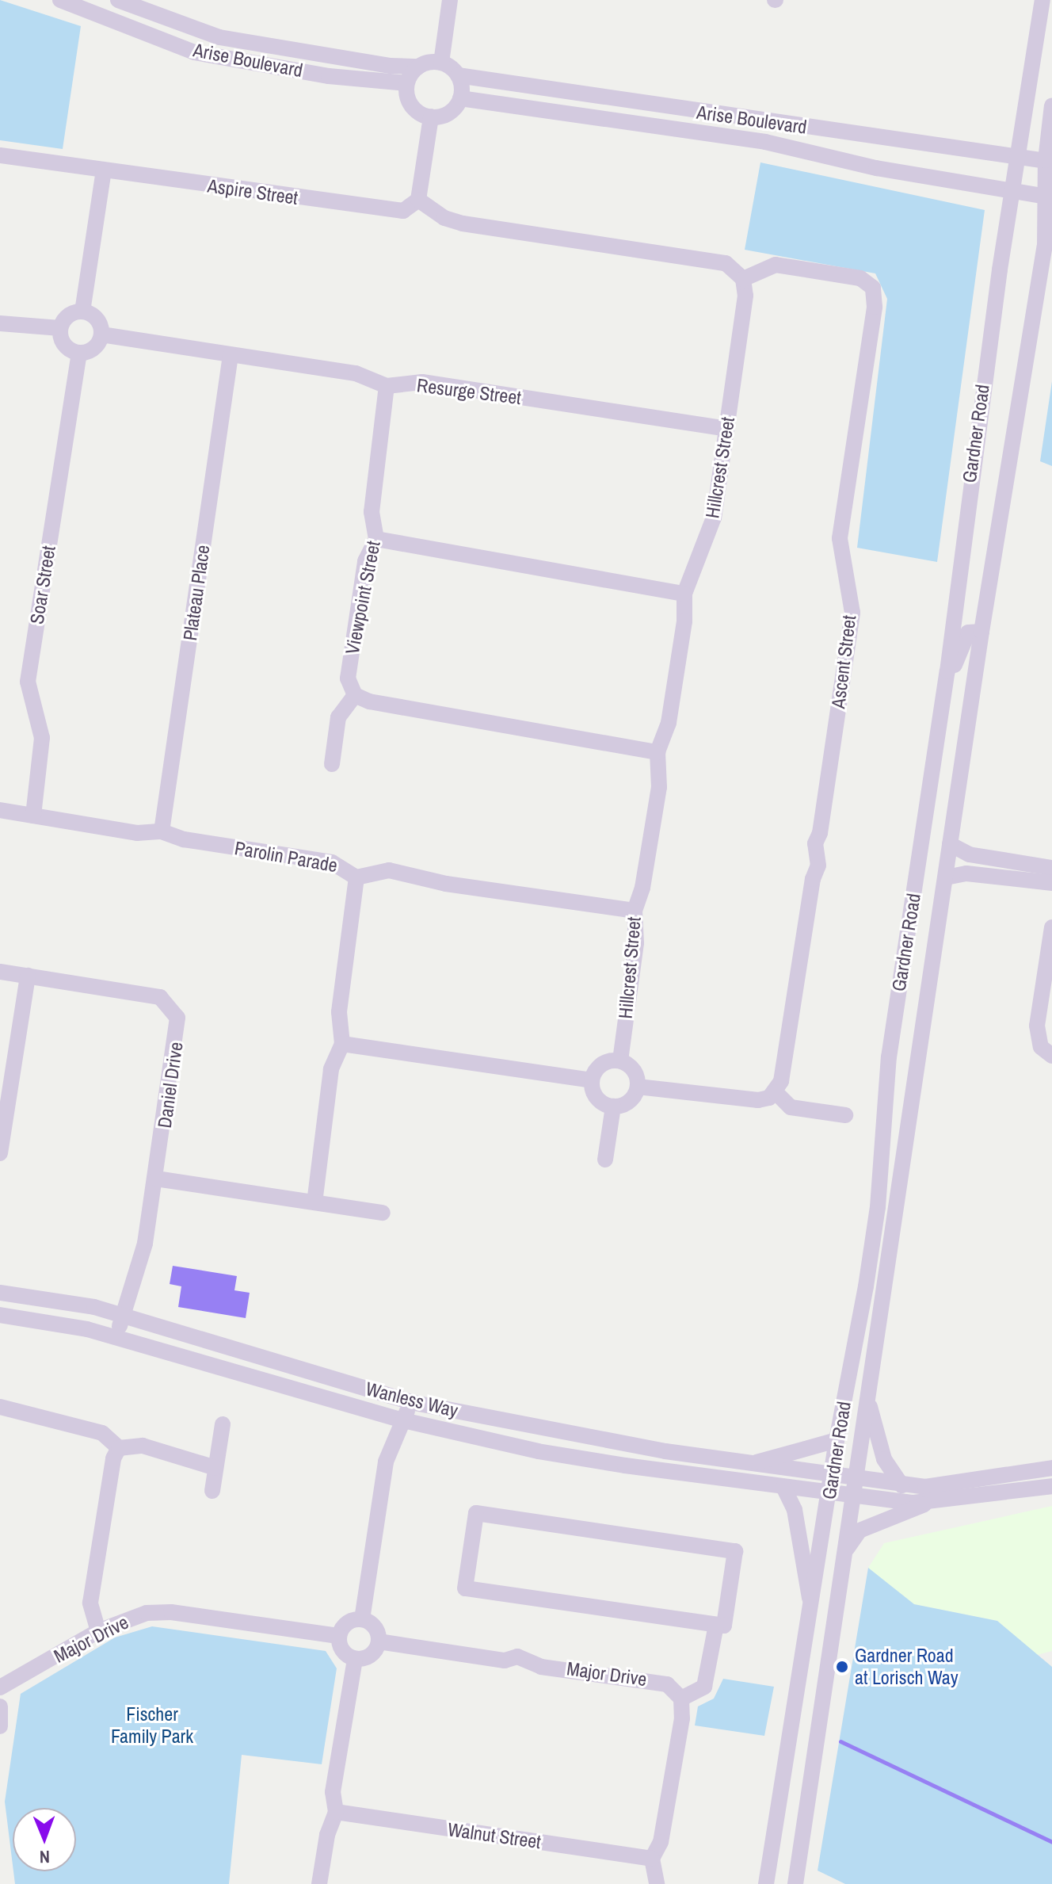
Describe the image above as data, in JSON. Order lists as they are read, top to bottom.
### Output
{
  "streets": {
    "street": [
      "Arise Boulevard",
      "Aspire Street",
      "Resurge Street",
      "Gardner Road",
      "Hillcrest Street",
      "Soar Street",
      "Plateau Place",
      "Viewpoint Street",
      "Ascent Street",
      "Parolin Parade",
      "Daniel Drive",
      "Wanless Way",
      "Major Drive",
      "Walnut Street"
    ]
  },
  "crossings": [
    ["Arise Boulevard", "Gardner Road"],
    ["Resurge Street", "Hillcrest Street"],
    ["Resurge Street", "Soar Street"],
    ["Resurge Street", "Plateau Place"],
    ["Resurge Street", "Viewpoint Street"],
    ["Gardner Road", "Wanless Way"],
    ["Hillcrest Street", "Ascent Street"],
    ["Soar Street", "Parolin Parade"],
    ["Plateau Place", "Parolin Parade"],
    ["Daniel Drive", "Wanless Way"]
  ],
  "parks": ["Fischer Family Park"],
  "places": ["Gardner Road at Lorisch Way"],
  "north": "bottom"
}
